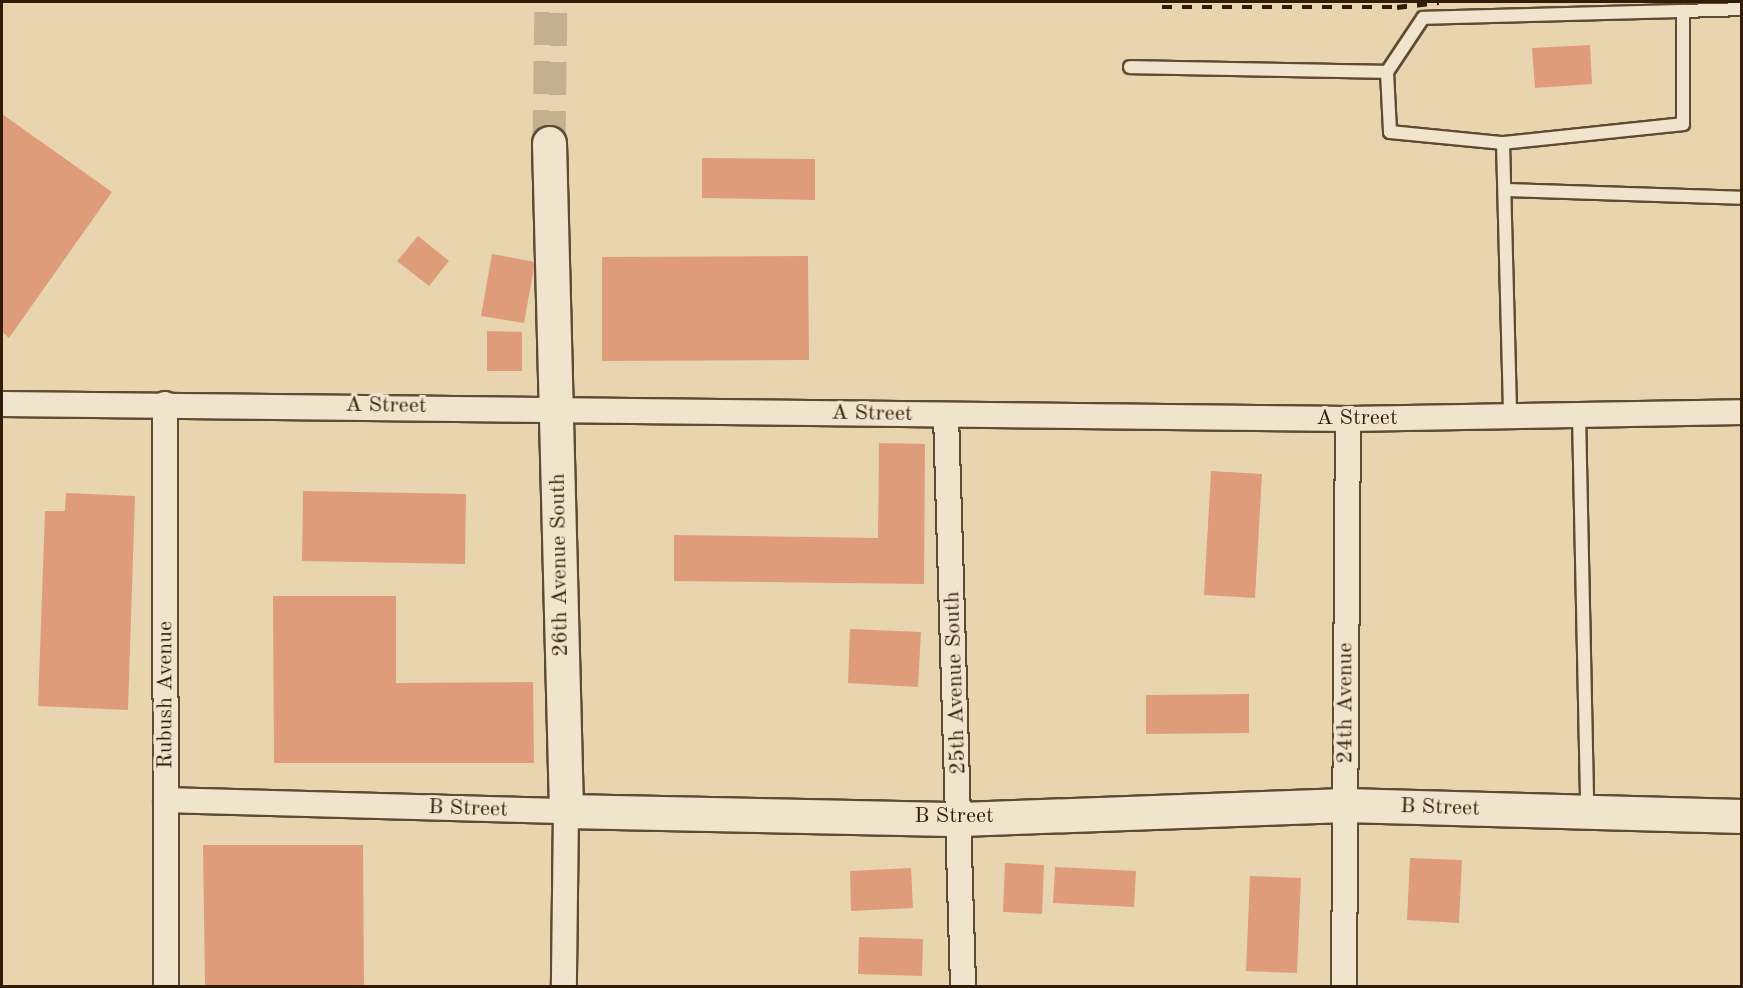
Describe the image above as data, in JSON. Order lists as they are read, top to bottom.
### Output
{
  "streets": {
    "street": [
      "A Street",
      "26th Avenue South",
      "25th Avenue South",
      "Rubush Avenue",
      "24th Avenue",
      "B Street"
    ]
  },
  "crossings": [
    ["A Street", "26th Avenue South"],
    ["A Street", "25th Avenue South"],
    ["A Street", "Rubush Avenue"],
    ["A Street", "24th Avenue"],
    ["26th Avenue South", "B Street"],
    ["25th Avenue South", "B Street"],
    ["Rubush Avenue", "B Street"],
    ["24th Avenue", "B Street"]
  ]
}
